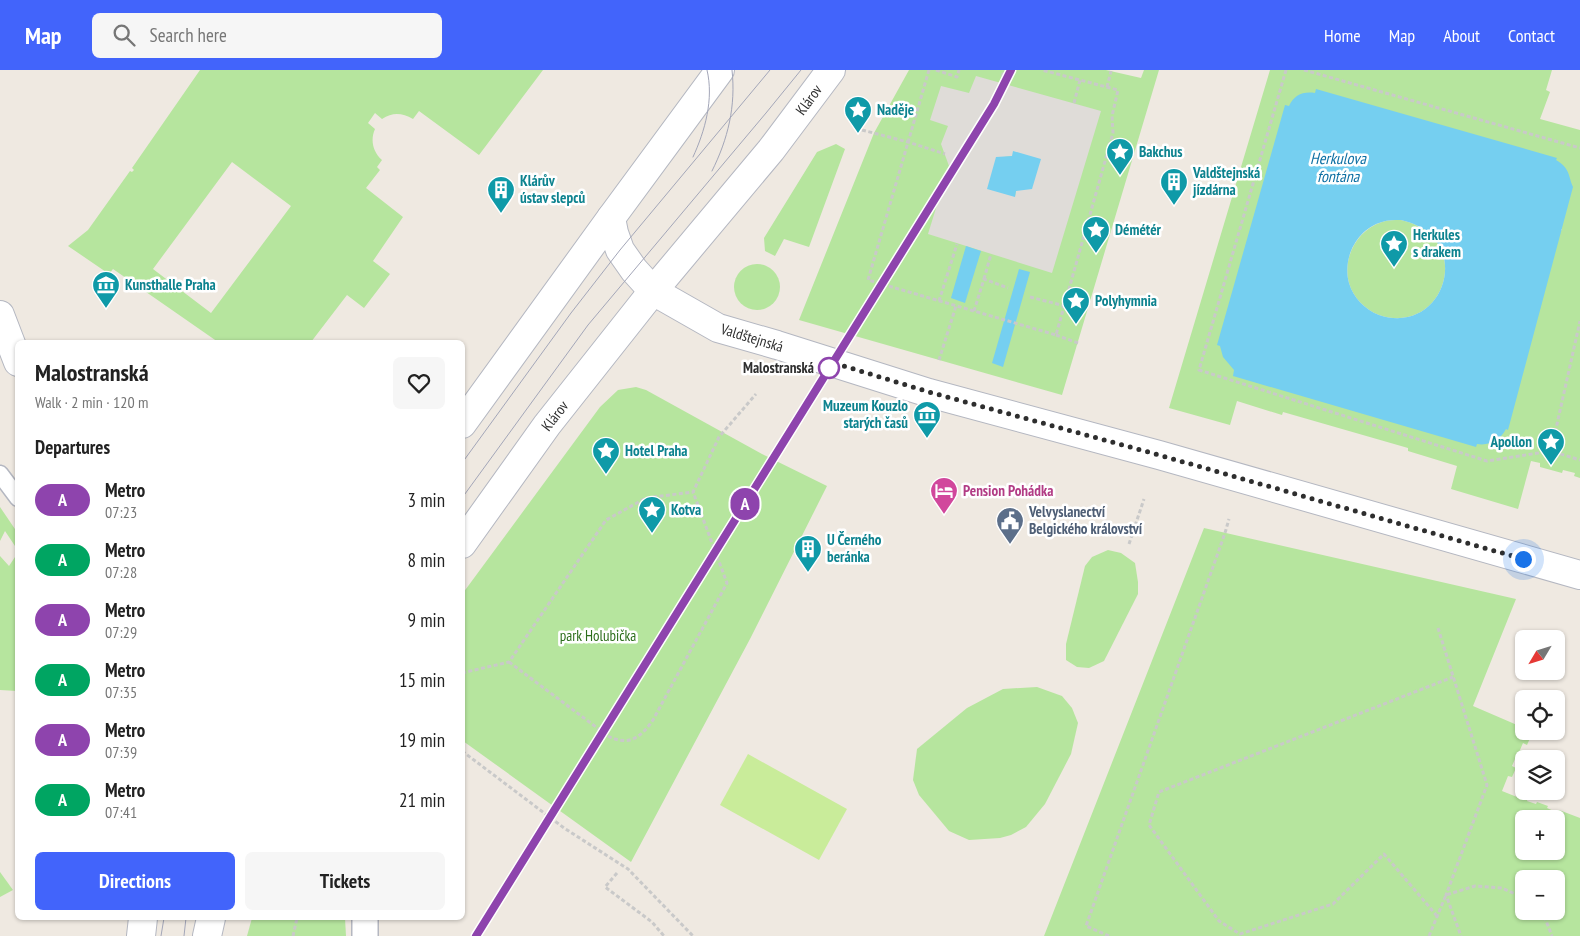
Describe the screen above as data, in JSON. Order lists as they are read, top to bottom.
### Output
{
  "streets": {
    "main road": ["Klárov", "Valdštejnská"]
  },
  "crossings": [
    ["Klárov", "Valdštejnská"]
  ],
  "water": ["Herkulova fontána"],
  "parks": ["park Holubička"],
  "places": {
    "place": [
      "Naděje",
      "Bakchus",
      "Démétér",
      "Herkules s drakem",
      "Polyhymnia",
      "Apollon",
      "Hotel Praha",
      "Kotva"
    ],
    "building": ["Valdštejnská jízdárna", "Klárův ústav slepců", "U Černého beránka"],
    "museum": ["Kunsthalle Praha", "Muzeum Kouzlo starých časů"],
    "other": ["Malostranská"],
    "hotel": ["Pension Pohádka"],
    "public building": ["Velvyslanectví Belgického království"]
  },
  "lines": ["metro line A"],
  "north": "bottom left",
  "page": {
    "header": "Map",
    "search": "Search here",
    "nav": [
      "Home",
      "Map",
      "About",
      "Contact"
    ],
    "on_map": "A",
    "heading": [
      ["Malostranská", "Walk · 2 min · 120 m"],
      "Departures"
    ],
    "list": [
      {
        "mark": "A",
        "name": "Metro",
        "note": "07:23",
        "value": "3 min"
      },
      {
        "mark": "A",
        "name": "Metro",
        "note": "07:28",
        "value": "8 min"
      },
      {
        "mark": "A",
        "name": "Metro",
        "note": "07:29",
        "value": "9 min"
      },
      {
        "mark": "A",
        "name": "Metro",
        "note": "07:35",
        "value": "15 min"
      },
      {
        "mark": "A",
        "name": "Metro",
        "note": "07:39",
        "value": "19 min"
      },
      {
        "mark": "A",
        "name": "Metro",
        "note": "07:41",
        "value": "21 min"
      }
    ],
    "map_buttons": ["+", "−"],
    "buttons": ["Directions", "Tickets"]
  }
}
